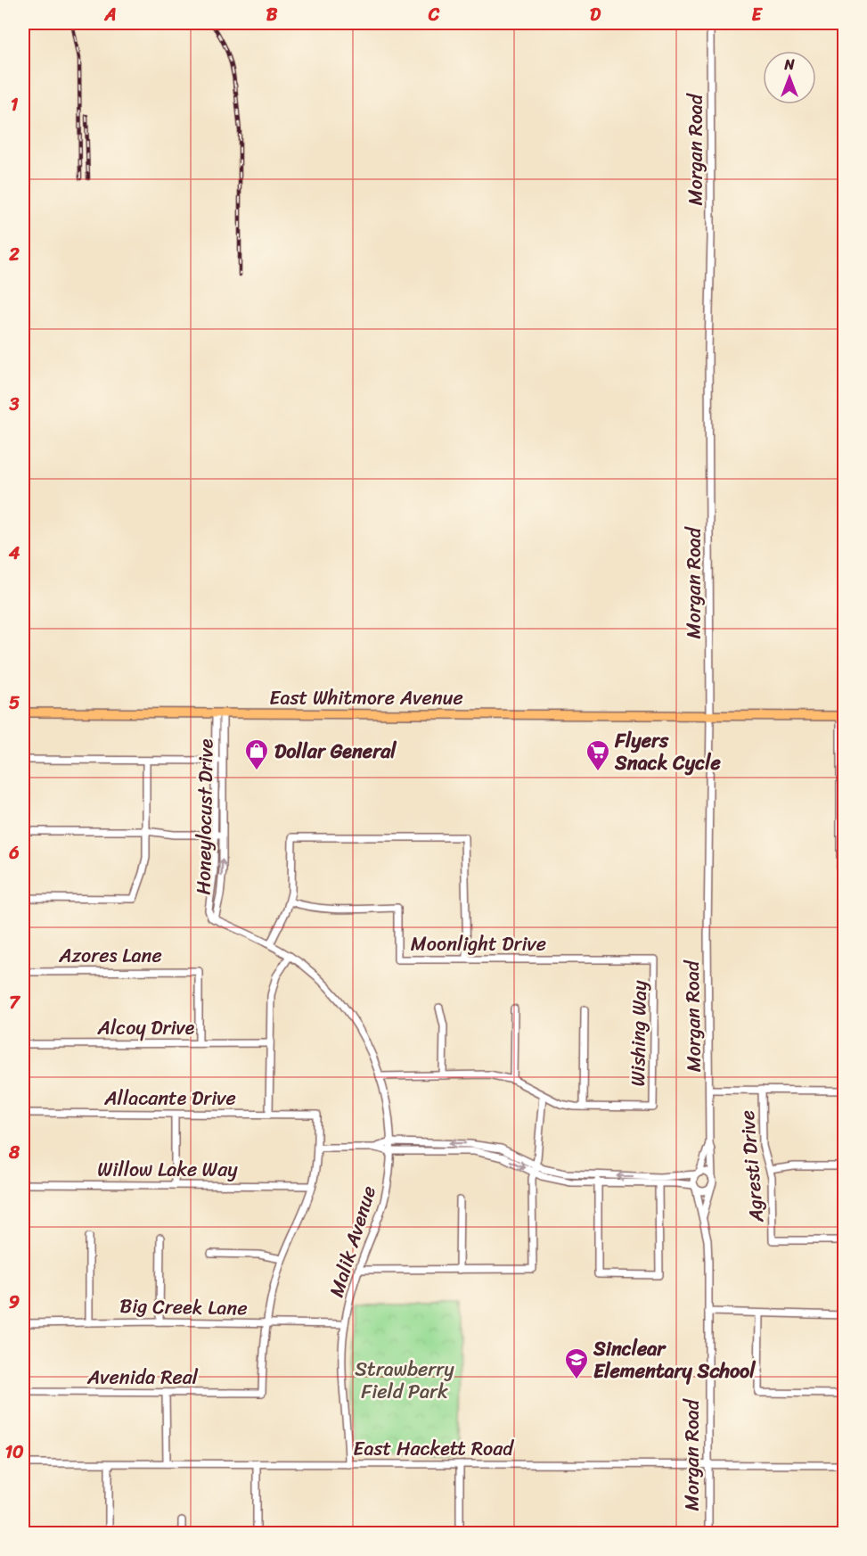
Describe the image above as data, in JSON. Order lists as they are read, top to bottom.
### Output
{
  "streets": {
    "main road": ["East Whitmore Avenue"],
    "street": [
      "Morgan Road",
      "Honeylocust Drive",
      "Moonlight Drive",
      "Azores Lane",
      "Alcoy Drive",
      "Wishing Way",
      "Allacante Drive",
      "Agresti Drive",
      "Willow Lake Way",
      "Malik Avenue",
      "Big Creek Lane",
      "Avenida Real",
      "East Hackett Road"
    ]
  },
  "crossings": [
    ["Morgan Road", "East Whitmore Avenue"],
    ["Morgan Road", "East Hackett Road"],
    ["East Whitmore Avenue", "Honeylocust Drive"],
    ["Honeylocust Drive", "Malik Avenue"],
    ["Moonlight Drive", "Wishing Way"],
    ["Azores Lane", "Alcoy Drive"],
    ["Malik Avenue", "Big Creek Lane"],
    ["Malik Avenue", "East Hackett Road"],
    ["Big Creek Lane", "Avenida Real"]
  ],
  "parks": ["Strawberry Field Park"],
  "places": {
    "shop": ["Dollar General"],
    "supermarket": ["Flyers Snack Cycle"],
    "school or university": ["Sinclear Elementary School"]
  },
  "north": "top",
  "grid": {
    "columns": [
      "A",
      "B",
      "C",
      "D",
      "E"
    ],
    "rows": [
      "1",
      "2",
      "3",
      "4",
      "5",
      "6",
      "7",
      "8",
      "9",
      "10"
    ]
  }
}
